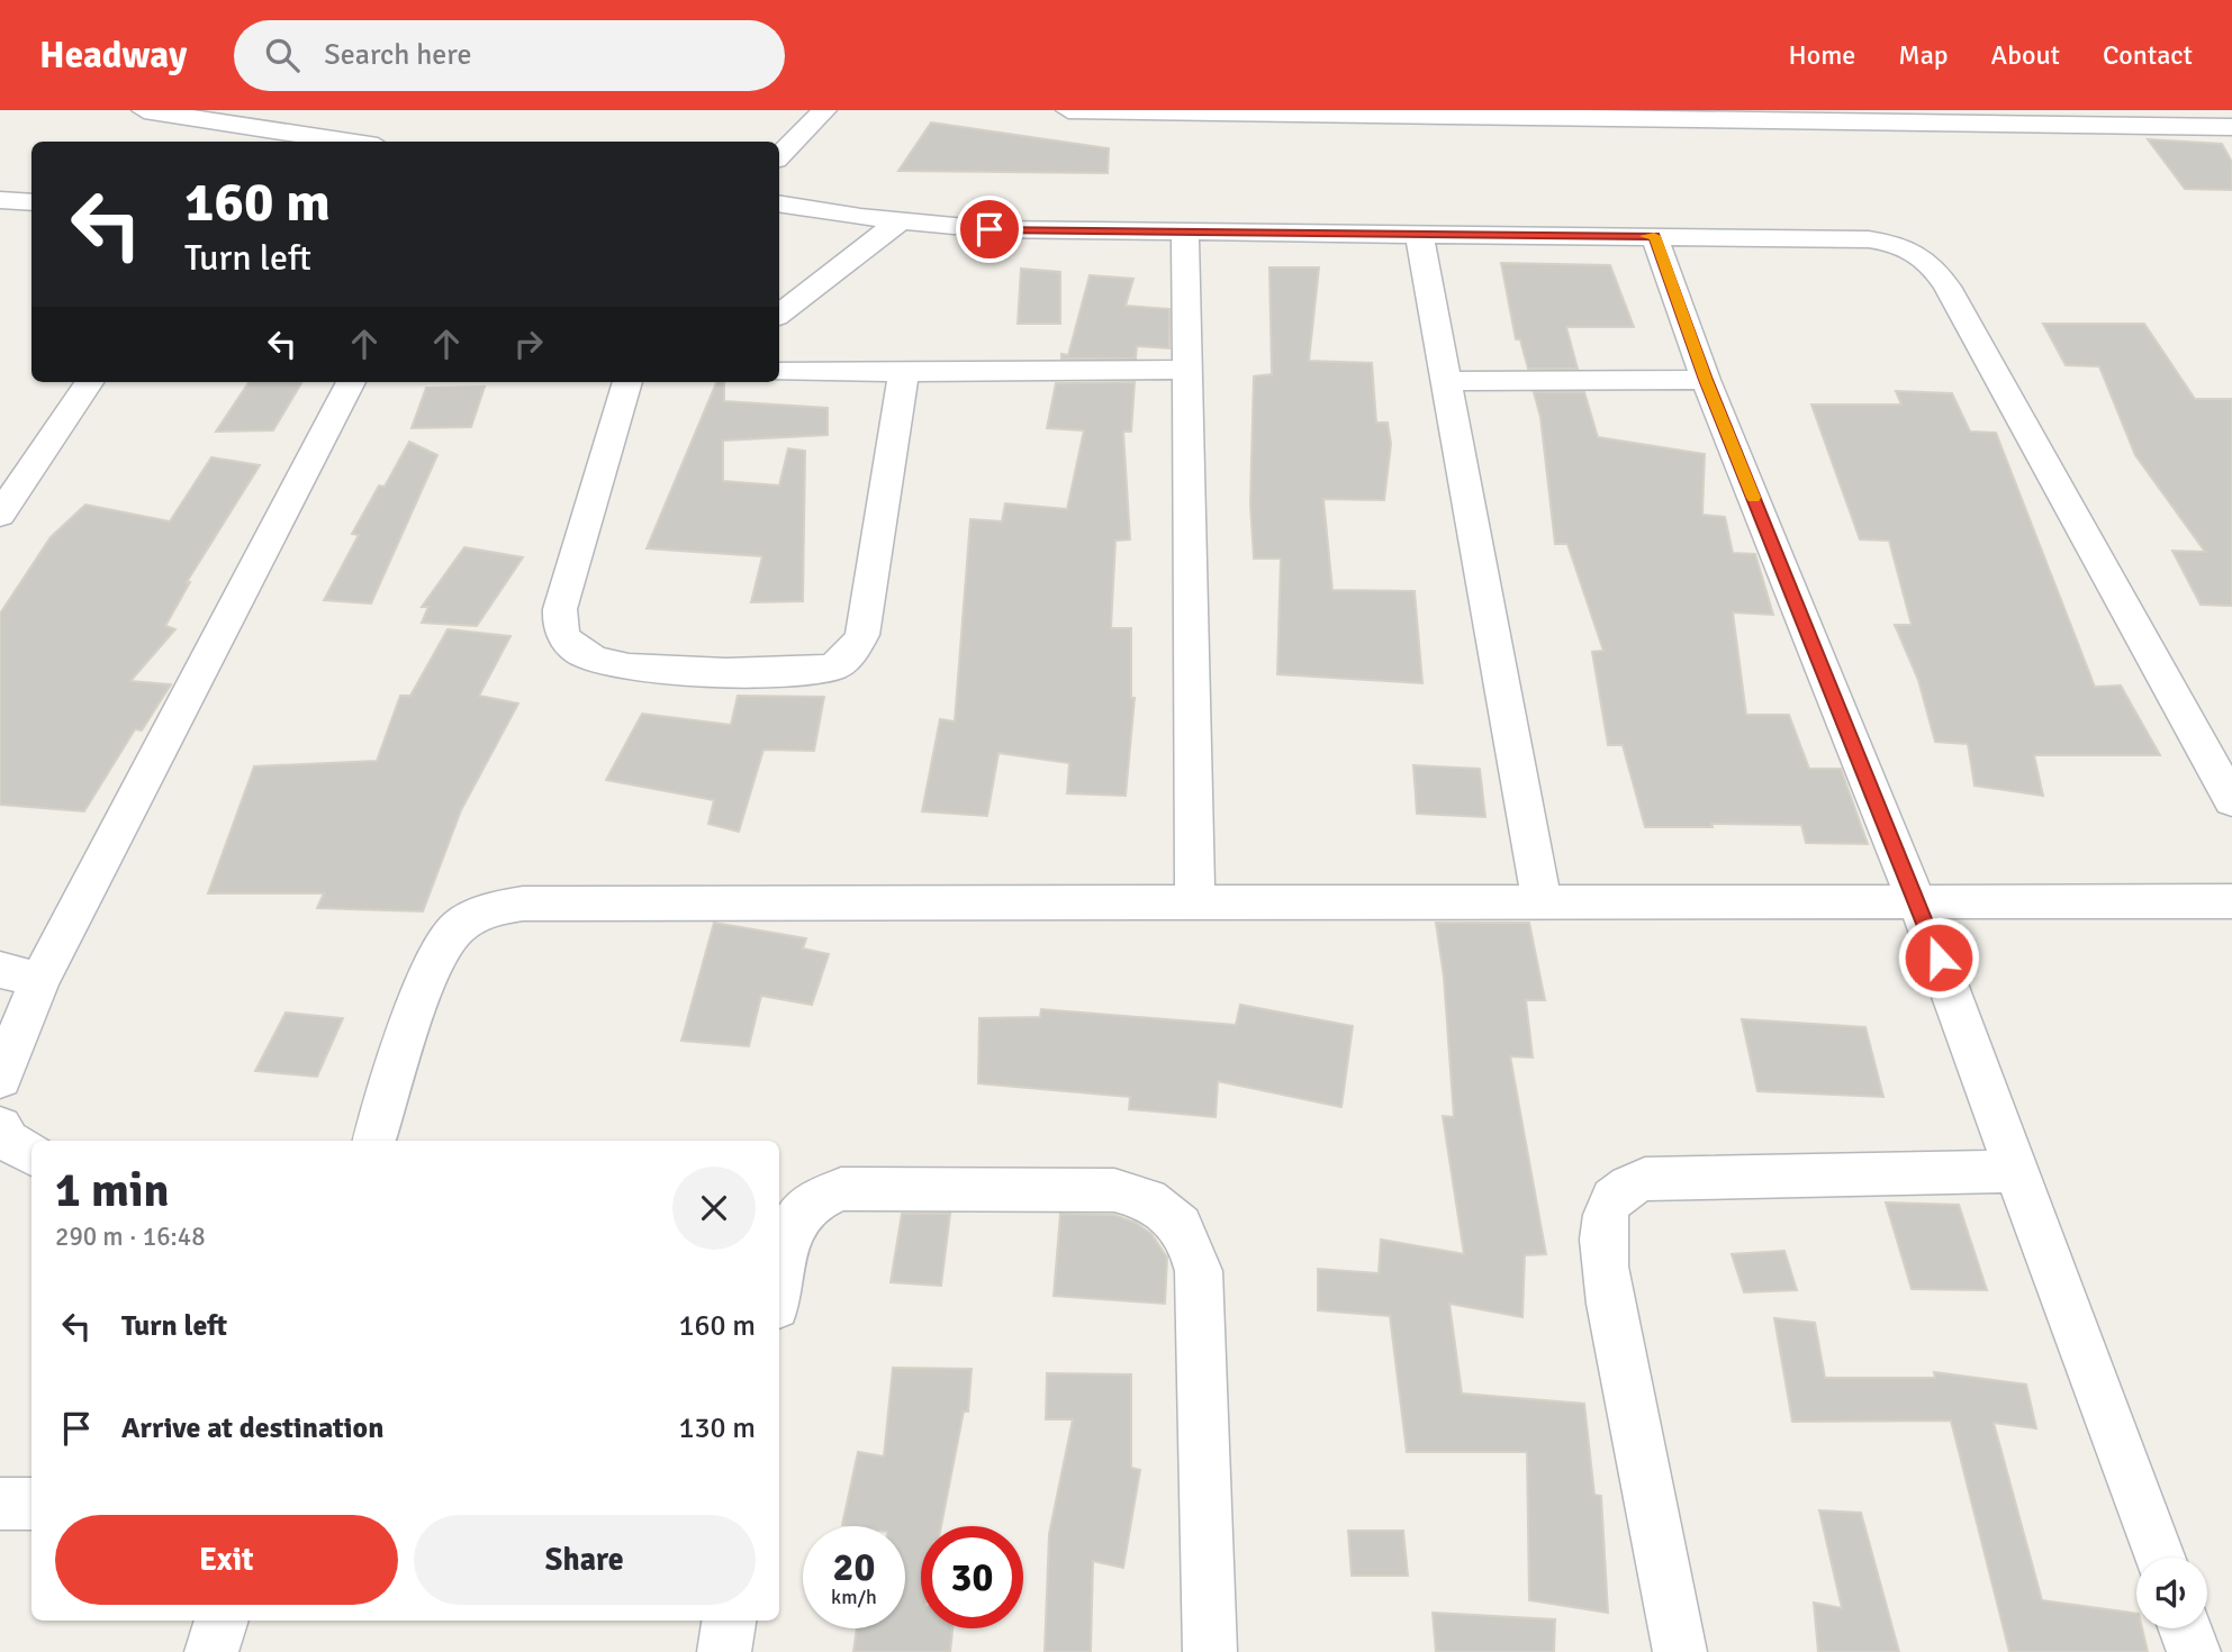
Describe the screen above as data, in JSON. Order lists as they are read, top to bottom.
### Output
{
  "page": {
    "header": "Headway",
    "search": "Search here",
    "nav": [
      "Home",
      "Map",
      "About",
      "Contact"
    ],
    "turn": ["160 m", "Turn left"],
    "heading": ["1 min", "290 m · 16:48"],
    "list": [
      {
        "name": "Turn left",
        "value": "160 m"
      },
      {
        "name": "Arrive at destination",
        "value": "130 m"
      }
    ],
    "buttons": ["Exit", "Share"],
    "speed": "20 km/h",
    "limit": "30"
  }
}
